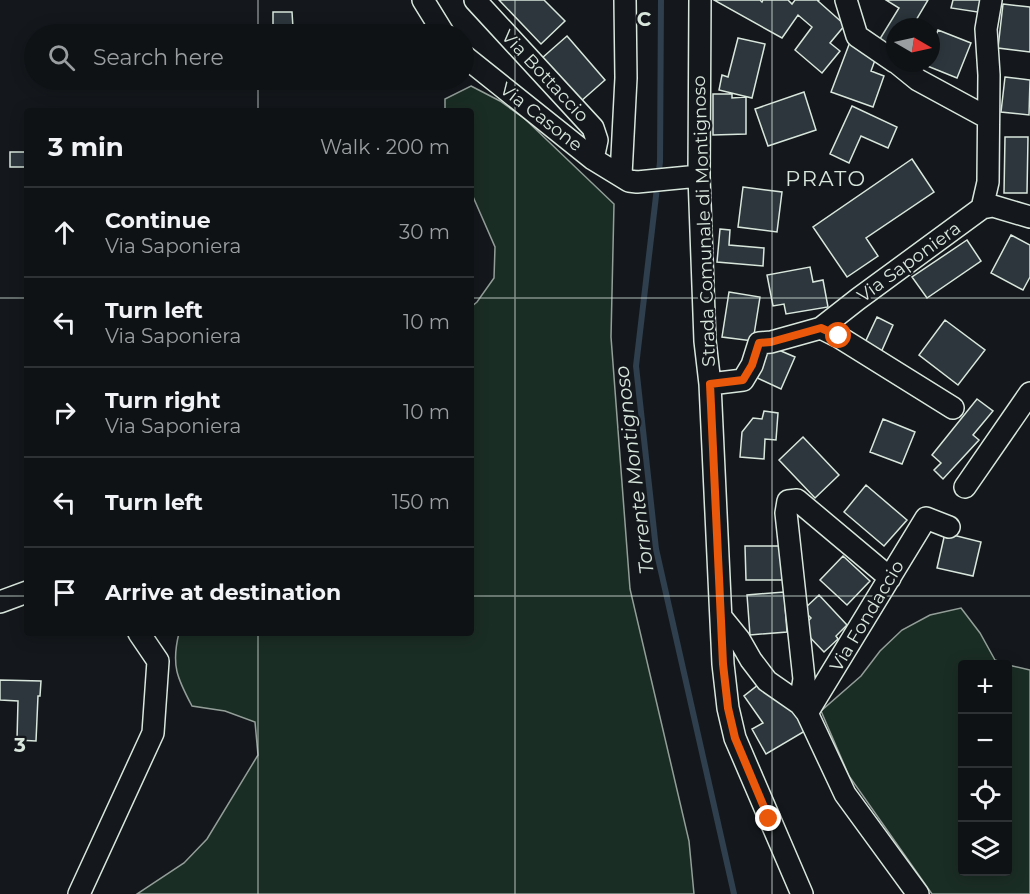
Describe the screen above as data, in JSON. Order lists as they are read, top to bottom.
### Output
{
  "streets": {
    "street": [
      "Via Bottaccio",
      "Via Casone",
      "Strada Comunale di Montignoso",
      "Via Saponiera",
      "Via Fondaccio"
    ]
  },
  "crossings": [
    ["Via Bottaccio", "Via Casone"],
    ["Strada Comunale di Montignoso", "Via Saponiera"]
  ],
  "districts": ["PRATO"],
  "water": ["Torrente Montignoso"],
  "north": "right",
  "page": {
    "search": "Search here",
    "heading": ["3 min", "Walk · 200 m"],
    "list": [
      ["Continue", "Via Saponiera", "30 m"],
      ["Turn left", "Via Saponiera", "10 m"],
      ["Turn right", "Via Saponiera", "10 m"],
      ["Turn left", "150 m"],
      "Arrive at destination"
    ],
    "map_buttons": ["+", "−"]
  },
  "grid": {
    "columns": ["C"],
    "rows": ["3"]
  }
}
